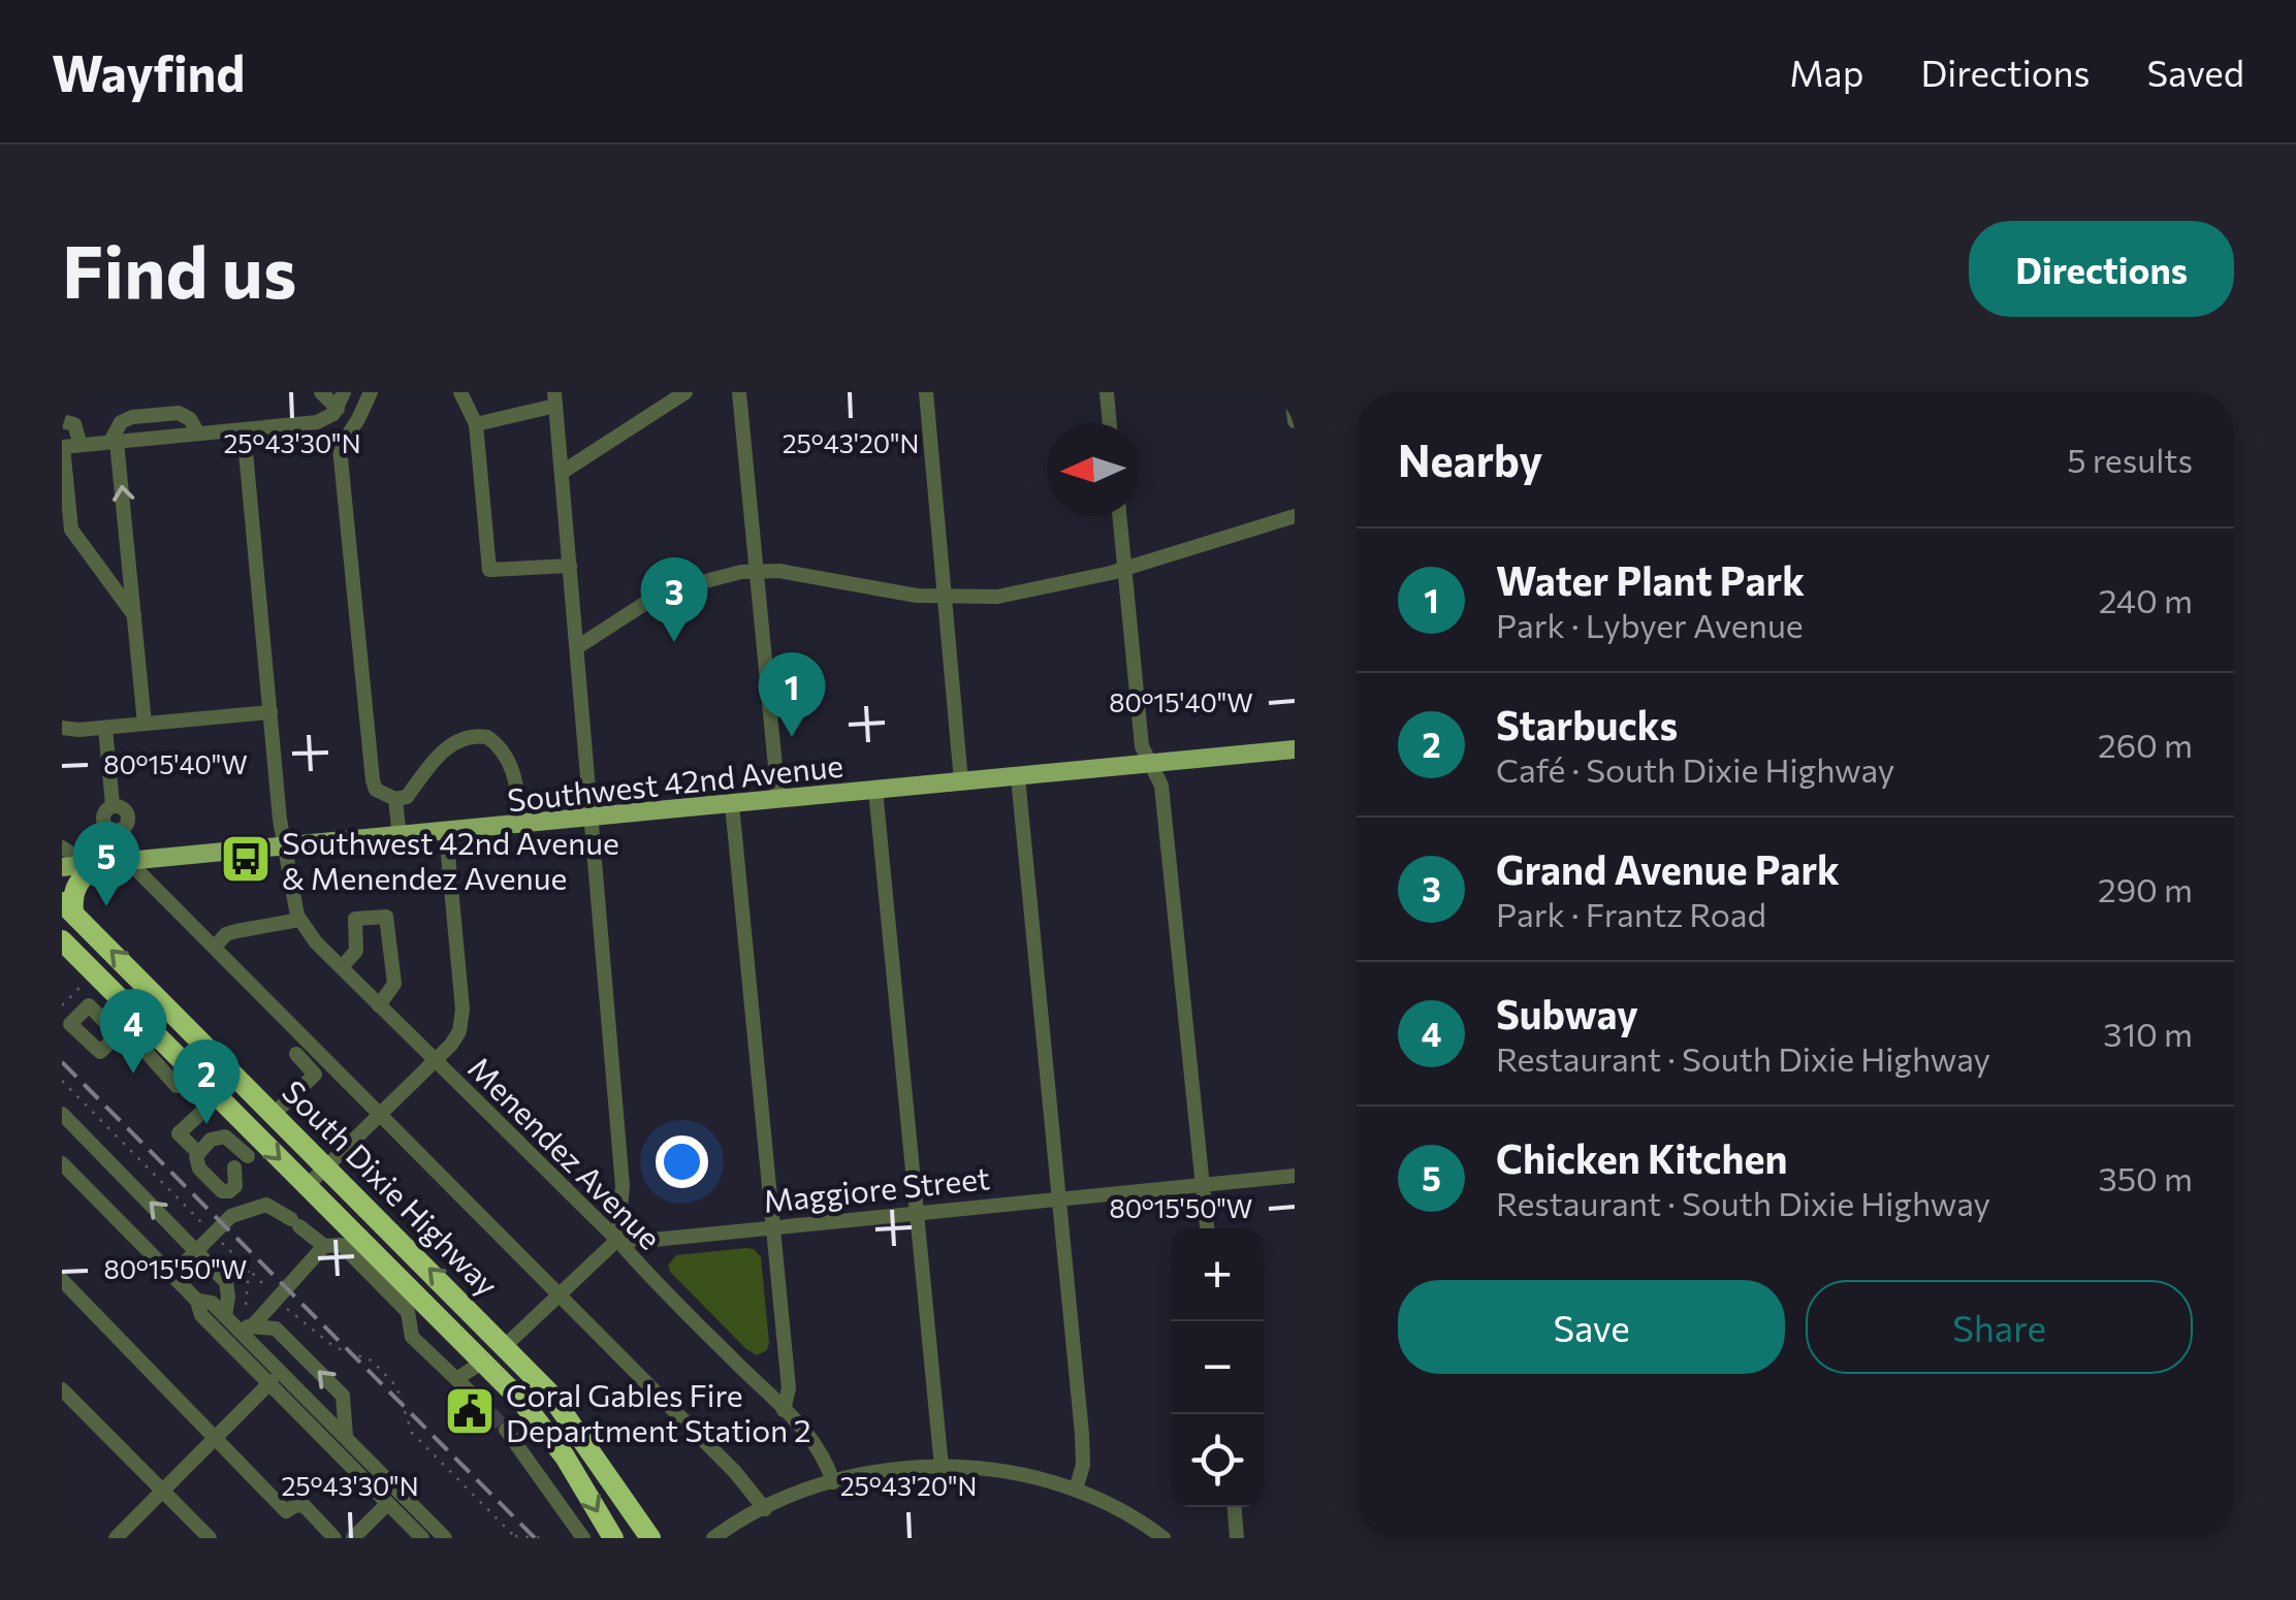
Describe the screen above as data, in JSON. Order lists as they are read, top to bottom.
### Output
{
  "streets": {
    "highway": ["South Dixie Highway"],
    "main road": ["Southwest 42nd Avenue"],
    "street": ["Menendez Avenue", "Maggiore Street"]
  },
  "crossings": [
    ["Menendez Avenue", "Maggiore Street"]
  ],
  "places": {
    "bus stop": ["Southwest 42nd Avenue & Menendez Avenue"],
    "public building": ["Coral Gables Fire Department Station 2"]
  },
  "north": "left",
  "page": {
    "header": "Wayfind",
    "nav": ["Map", "Directions", "Saved"],
    "buttons": [
      "Directions",
      ["Save", "Share"]
    ],
    "title": "Find us",
    "heading": ["Nearby", "5 results"],
    "list": [
      {
        "mark": "1",
        "name": "Water Plant Park",
        "note": "Park · Lybyer Avenue",
        "value": "240 m"
      },
      {
        "mark": "2",
        "name": "Starbucks",
        "note": "Café · South Dixie Highway",
        "value": "260 m"
      },
      {
        "mark": "3",
        "name": "Grand Avenue Park",
        "note": "Park · Frantz Road",
        "value": "290 m"
      },
      {
        "mark": "4",
        "name": "Subway",
        "note": "Restaurant · South Dixie Highway",
        "value": "310 m"
      },
      {
        "mark": "5",
        "name": "Chicken Kitchen",
        "note": "Restaurant · South Dixie Highway",
        "value": "350 m"
      }
    ],
    "pins": [
      "3",
      "1",
      "5",
      "4",
      "2"
    ],
    "map_buttons": ["+", "−"]
  },
  "coordinates": [
    "25°43'30\"N",
    "25°43'20\"N",
    "80°15'40\"W",
    "80°15'50\"W"
  ]
}
